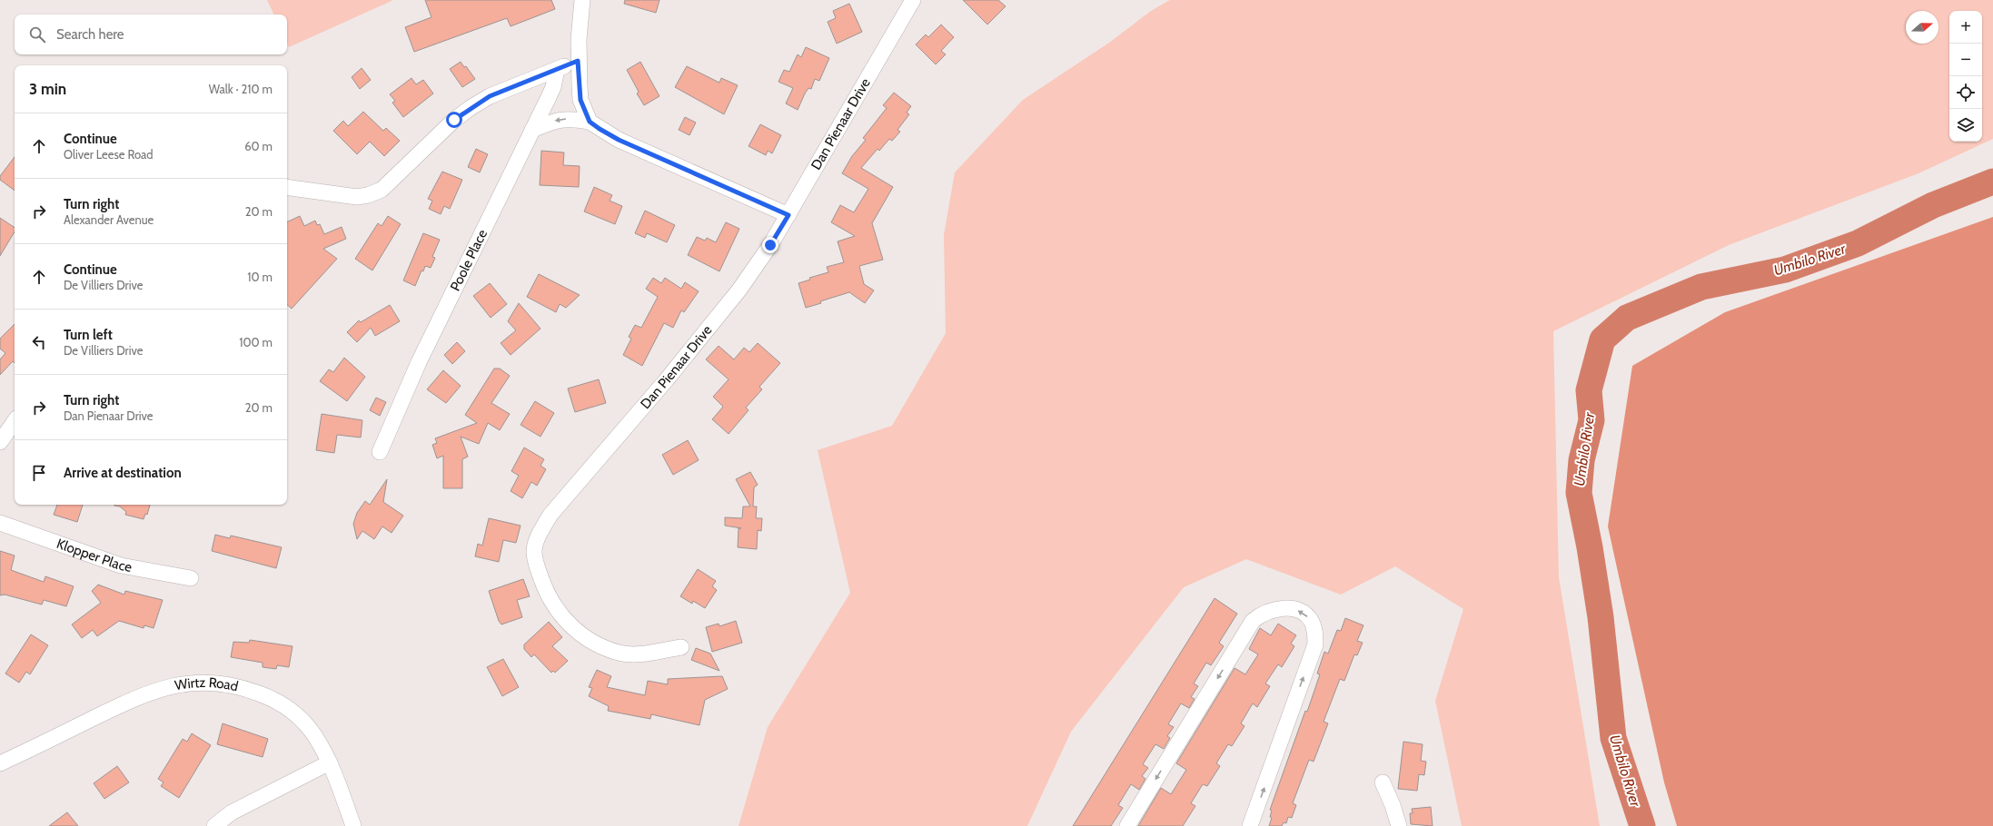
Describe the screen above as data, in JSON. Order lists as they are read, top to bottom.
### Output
{
  "streets": {
    "street": [
      "Dan Pienaar Drive",
      "Poole Place",
      "Klopper Place",
      "Wirtz Road"
    ]
  },
  "water": ["Umbilo River"],
  "north": "right",
  "page": {
    "map_buttons": ["+", "−"],
    "search": "Search here",
    "heading": ["3 min", "Walk · 210 m"],
    "list": [
      ["Continue", "Oliver Leese Road", "60 m"],
      ["Turn right", "Alexander Avenue", "20 m"],
      ["Continue", "De Villiers Drive", "10 m"],
      ["Turn left", "De Villiers Drive", "100 m"],
      ["Turn right", "Dan Pienaar Drive", "20 m"],
      "Arrive at destination"
    ]
  }
}
